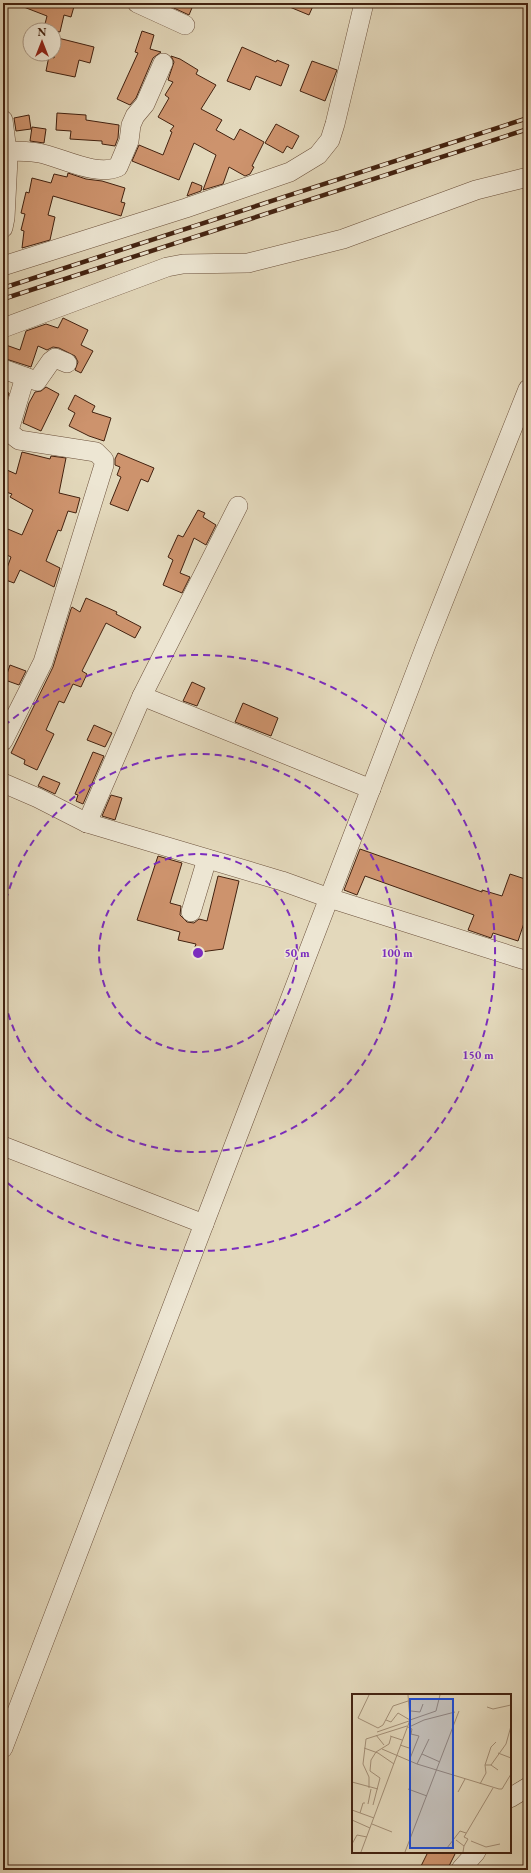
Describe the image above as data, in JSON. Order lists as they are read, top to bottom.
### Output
{
  "north": "top",
  "rings": ["50 m", "100 m", "150 m"]
}
